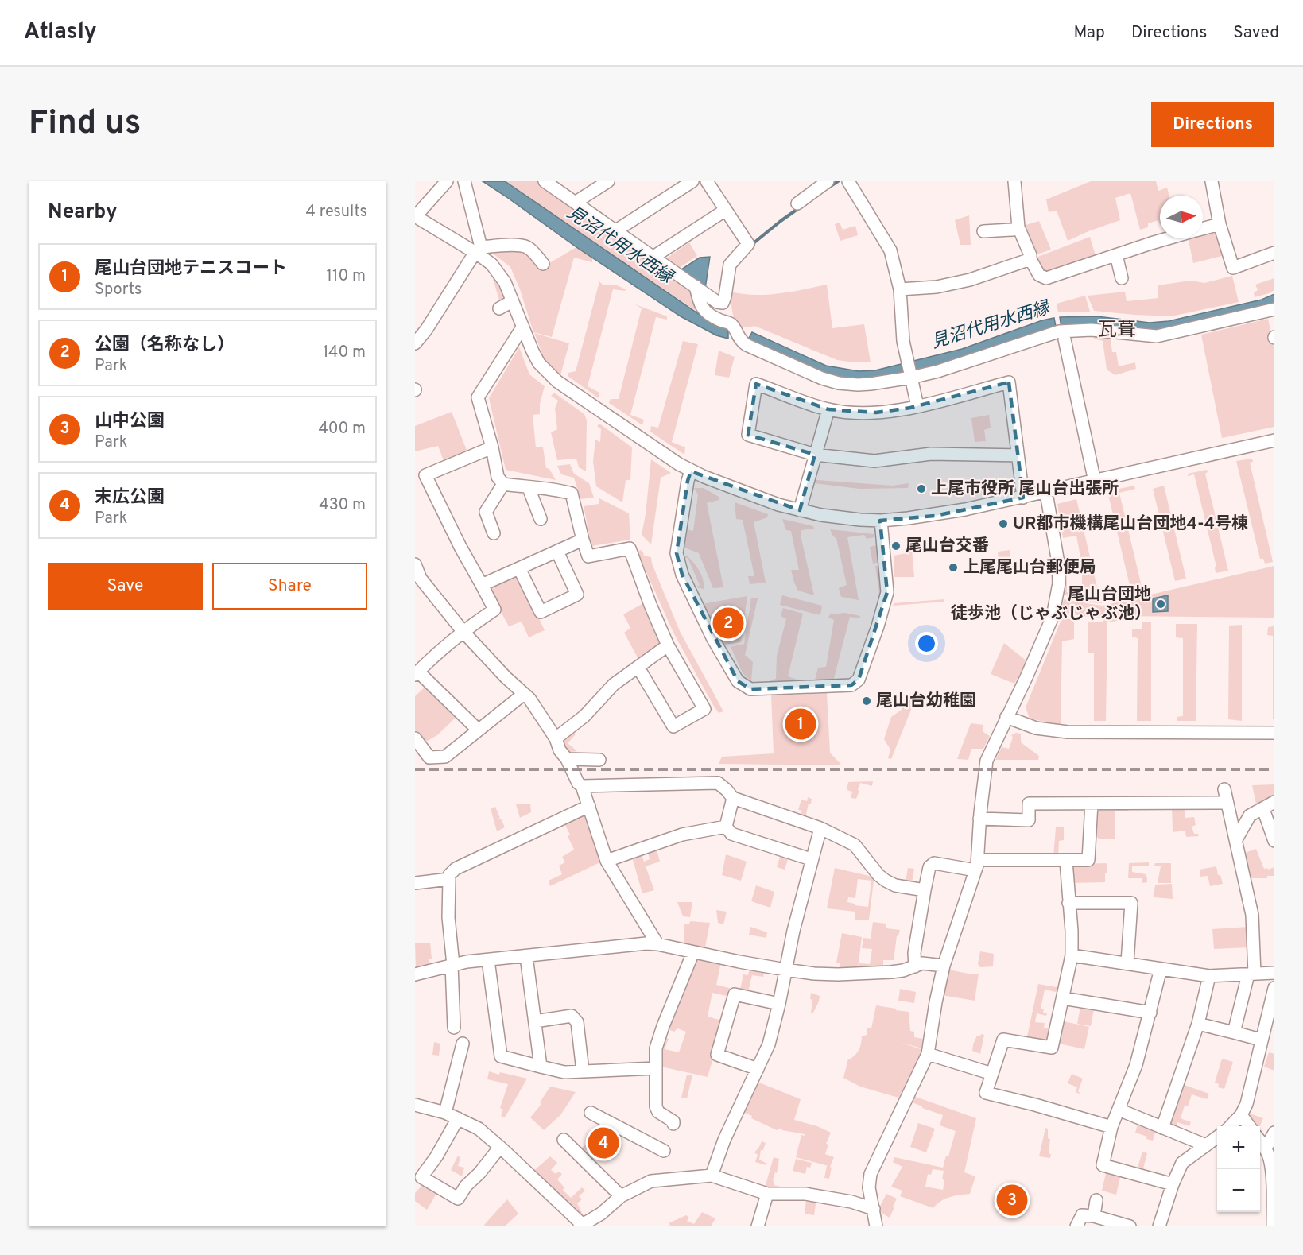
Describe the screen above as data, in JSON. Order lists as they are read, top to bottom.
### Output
{
  "districts": ["瓦葺"],
  "water": ["見沼代用水西縁"],
  "places": [
    "上尾市役所 尾山台出張所",
    "UR都市機構尾山台団地4-4号棟",
    "尾山台交番",
    "上尾尾山台郵便局",
    "尾山台団地 徒歩池（じゃぶじゃぶ池）",
    "尾山台幼稚園"
  ],
  "north": "right",
  "page": {
    "header": "Atlasly",
    "nav": ["Map", "Directions", "Saved"],
    "buttons": [
      "Directions",
      ["Save", "Share"]
    ],
    "title": "Find us",
    "heading": ["Nearby", "4 results"],
    "list": [
      {
        "mark": "1",
        "name": "尾山台団地テニスコート",
        "note": "Sports",
        "value": "110 m"
      },
      {
        "mark": "2",
        "name": "公園（名称なし）",
        "note": "Park",
        "value": "140 m"
      },
      {
        "mark": "3",
        "name": "山中公園",
        "note": "Park",
        "value": "400 m"
      },
      {
        "mark": "4",
        "name": "末広公園",
        "note": "Park",
        "value": "430 m"
      }
    ],
    "pins": [
      "2",
      "1",
      "4",
      "3"
    ],
    "map_buttons": ["+", "−"]
  }
}
